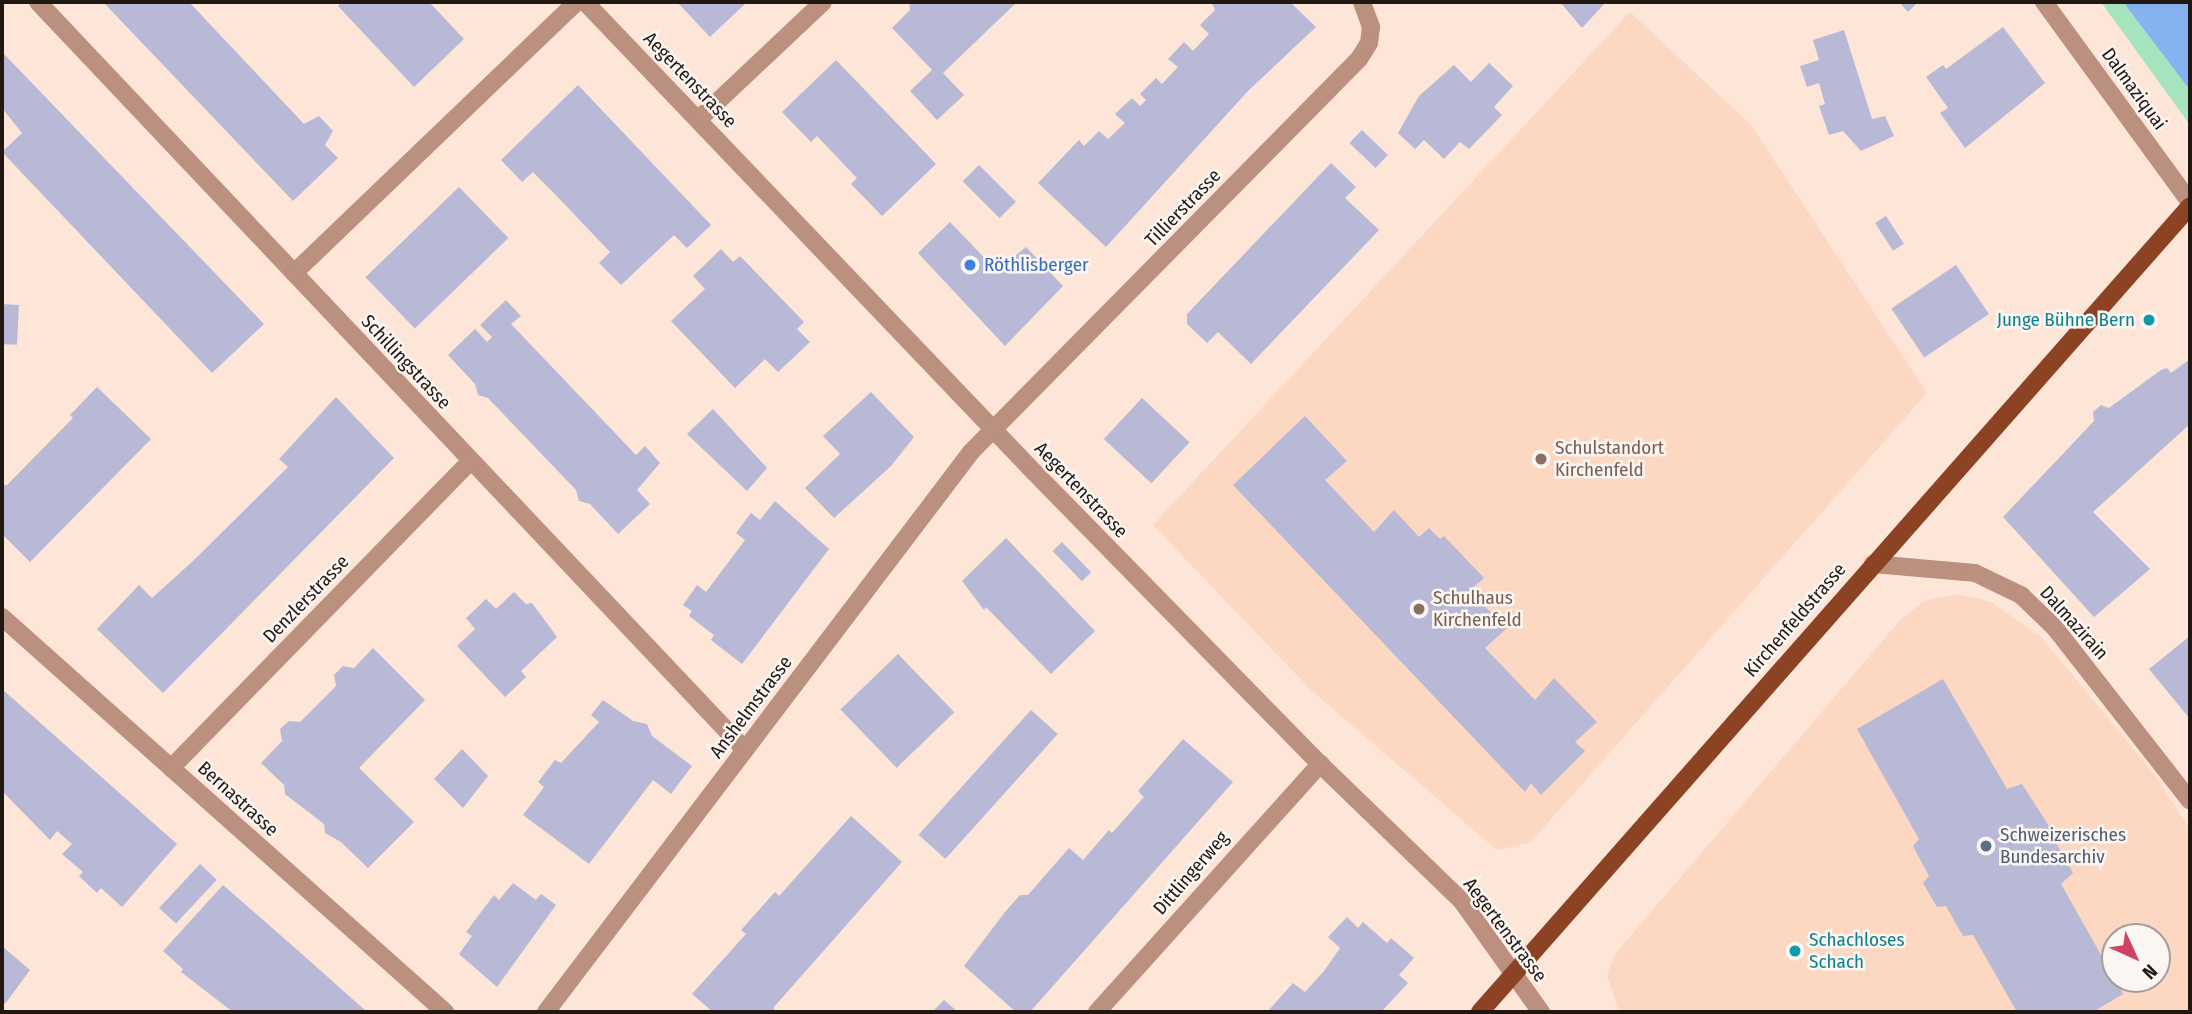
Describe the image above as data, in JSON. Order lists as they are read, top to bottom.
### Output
{
  "streets": {
    "main road": ["Kirchenfeldstrasse"],
    "street": [
      "Aegertenstrasse",
      "Dalmaziquai",
      "Tillierstrasse",
      "Schillingstrasse",
      "Denzlerstrasse",
      "Dalmazirain",
      "Anshelmstrasse",
      "Bernastrasse",
      "Dittlingerweg"
    ]
  },
  "crossings": [
    ["Aegertenstrasse", "Tillierstrasse"],
    ["Aegertenstrasse", "Kirchenfeldstrasse"],
    ["Aegertenstrasse", "Anshelmstrasse"],
    ["Aegertenstrasse", "Dittlingerweg"],
    ["Dalmaziquai", "Kirchenfeldstrasse"],
    ["Tillierstrasse", "Anshelmstrasse"],
    ["Schillingstrasse", "Denzlerstrasse"],
    ["Schillingstrasse", "Anshelmstrasse"],
    ["Denzlerstrasse", "Bernastrasse"],
    ["Kirchenfeldstrasse", "Dalmazirain"]
  ],
  "places": [
    "Röthlisberger",
    "Junge Bühne Bern",
    "Schulstandort Kirchenfeld",
    "Schulhaus Kirchenfeld",
    "Schweizerisches Bundesarchiv",
    "Schachloses Schach"
  ],
  "north": "bottom right"
}
